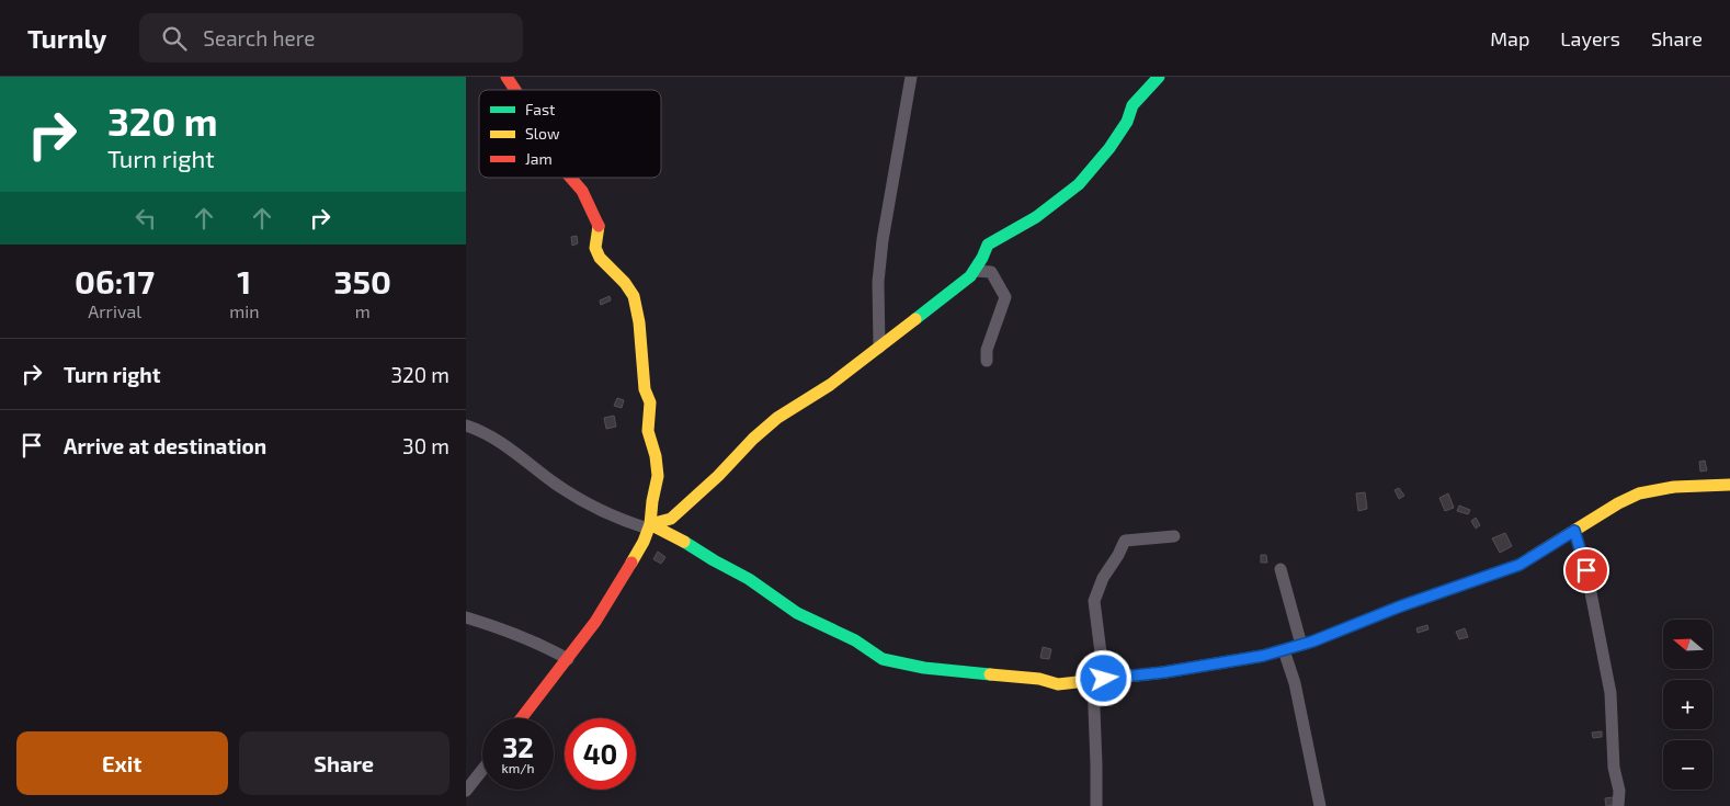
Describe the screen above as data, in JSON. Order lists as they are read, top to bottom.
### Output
{
  "legend": ["Fast", "Slow", "Jam"],
  "north": "left",
  "page": {
    "header": "Turnly",
    "search": "Search here",
    "nav": ["Map", "Layers", "Share"],
    "turn": ["320 m", "Turn right"],
    "eta": [
      "06:17",
      "Arrival",
      "1",
      "min",
      "350",
      "m"
    ],
    "list": [
      {
        "name": "Turn right",
        "value": "320 m"
      },
      {
        "name": "Arrive at destination",
        "value": "30 m"
      }
    ],
    "map_buttons": ["+", "−"],
    "speed": "32 km/h",
    "limit": "40",
    "buttons": ["Exit", "Share"]
  }
}
